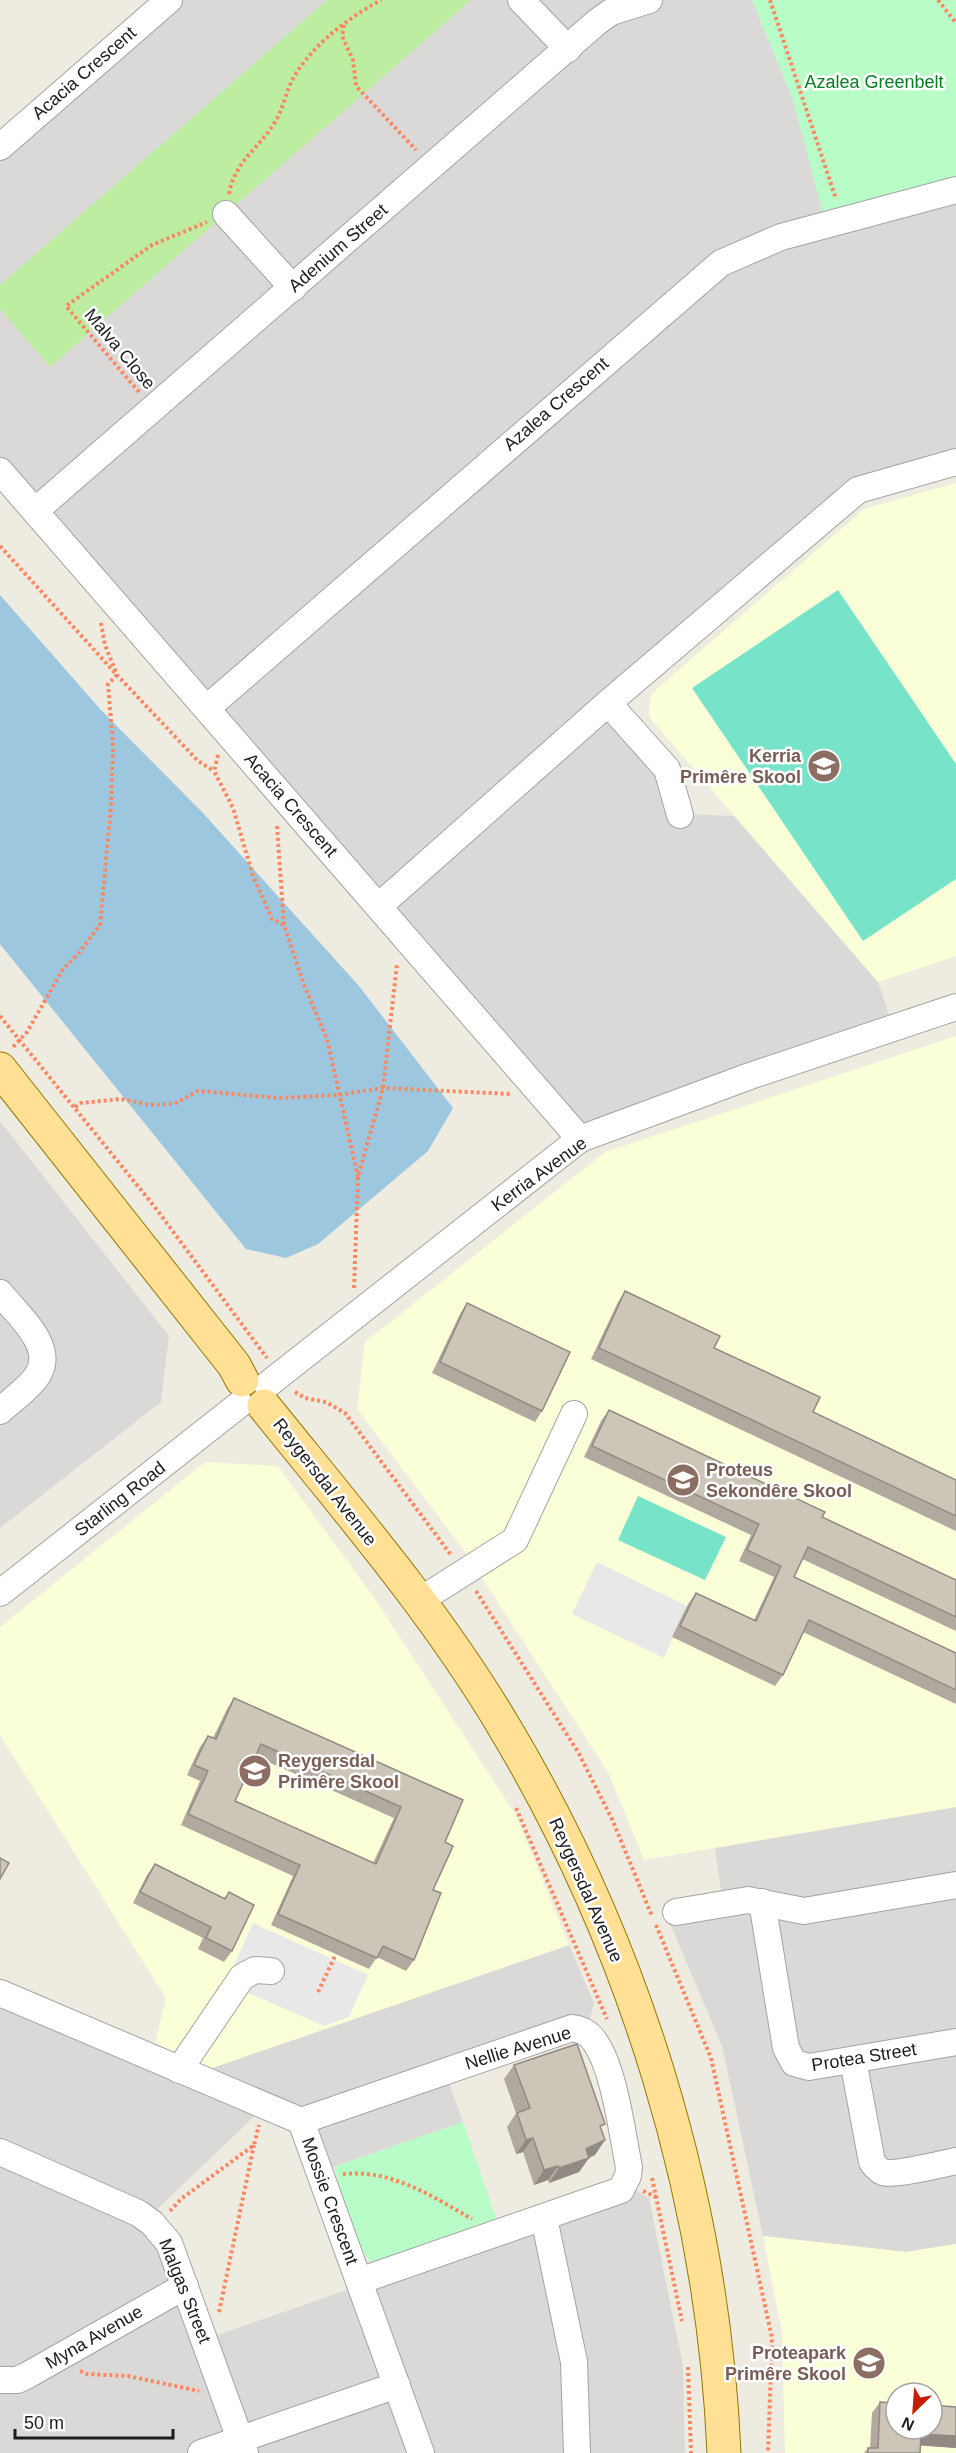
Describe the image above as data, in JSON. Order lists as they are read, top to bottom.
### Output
{
  "streets": {
    "main road": ["Reygersdal Avenue"],
    "street": [
      "Acacia Crescent",
      "Adenium Street",
      "Azalea Crescent",
      "Kerria Avenue",
      "Starling Road",
      "Nellie Avenue",
      "Protea Street",
      "Mossie Crescent",
      "Malgas Street",
      "Myna Avenue"
    ],
    "path": ["Malva Close"]
  },
  "crossings": [
    ["Acacia Crescent", "Adenium Street"],
    ["Acacia Crescent", "Azalea Crescent"],
    ["Acacia Crescent", "Kerria Avenue"],
    ["Adenium Street", "Malva Close"],
    ["Kerria Avenue", "Reygersdal Avenue"],
    ["Kerria Avenue", "Starling Road"],
    ["Reygersdal Avenue", "Starling Road"],
    ["Nellie Avenue", "Mossie Crescent"],
    ["Malgas Street", "Myna Avenue"]
  ],
  "parks": ["Azalea Greenbelt"],
  "places": {
    "school or university": [
      "Kerria Primêre Skool",
      "Proteus Sekondêre Skool",
      "Reygersdal Primêre Skool",
      "Proteapark Primêre Skool"
    ]
  },
  "scale_bar": "50 m",
  "north": "bottom left"
}
